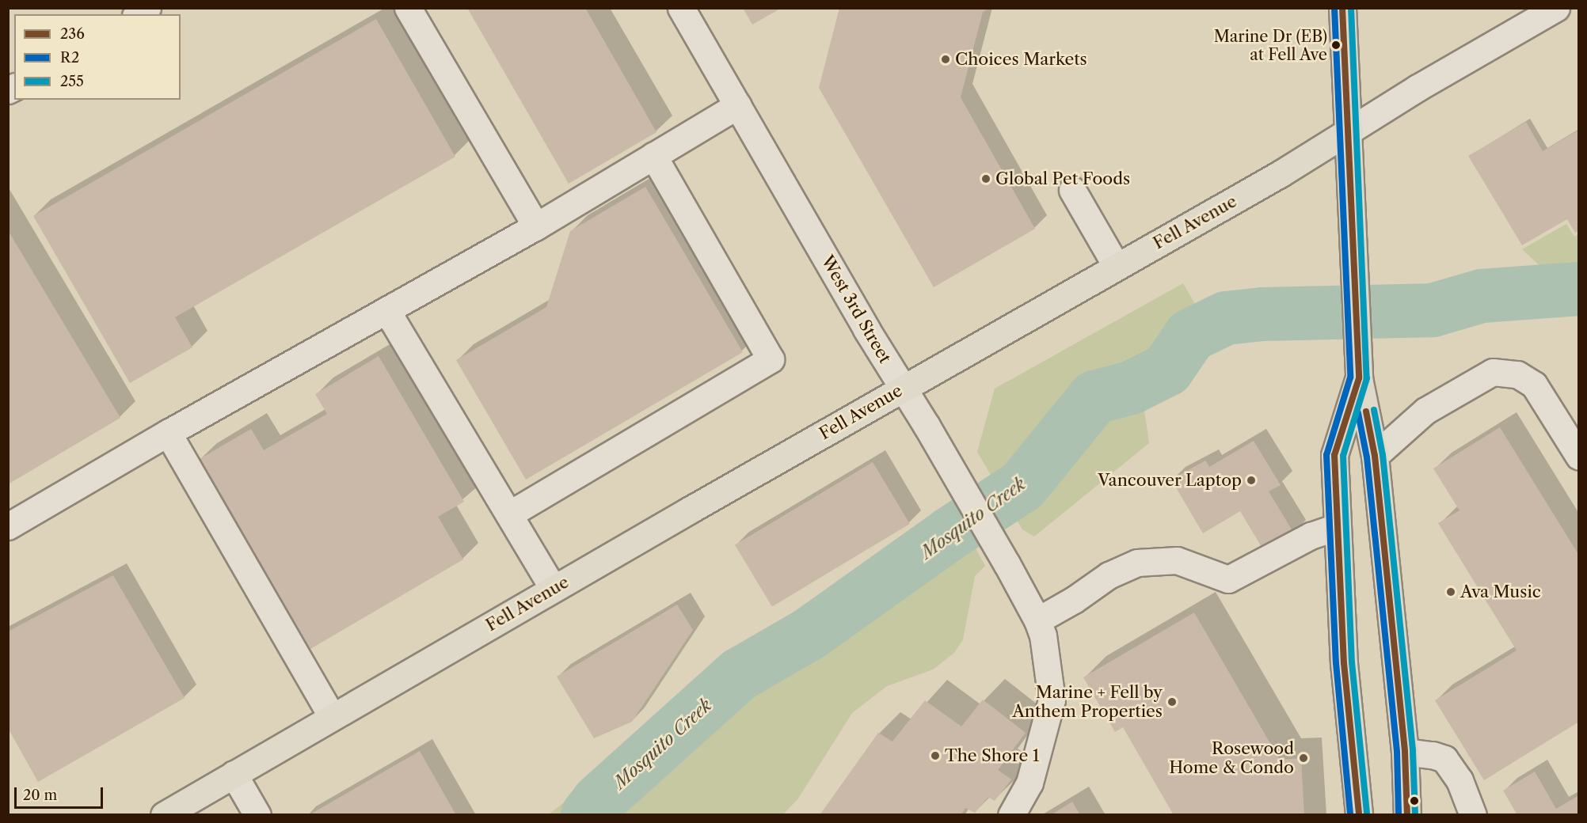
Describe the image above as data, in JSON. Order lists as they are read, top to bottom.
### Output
{
  "streets": {
    "main road": ["Fell Avenue"],
    "street": ["West 3rd Street"]
  },
  "crossings": [
    ["Fell Avenue", "West 3rd Street"]
  ],
  "water": ["Mosquito Creek"],
  "places": [
    "Marine Dr (EB) at Fell Ave",
    "Choices Markets",
    "Global Pet Foods",
    "Vancouver Laptop",
    "Ava Music",
    "Marine + Fell by Anthem Properties",
    "The Shore 1",
    "Rosewood Home & Condo"
  ],
  "lines": ["transit line 236", "transit line R2", "transit line 255"],
  "legend": ["236", "R2", "255"],
  "scale_bar": "20 m"
}
